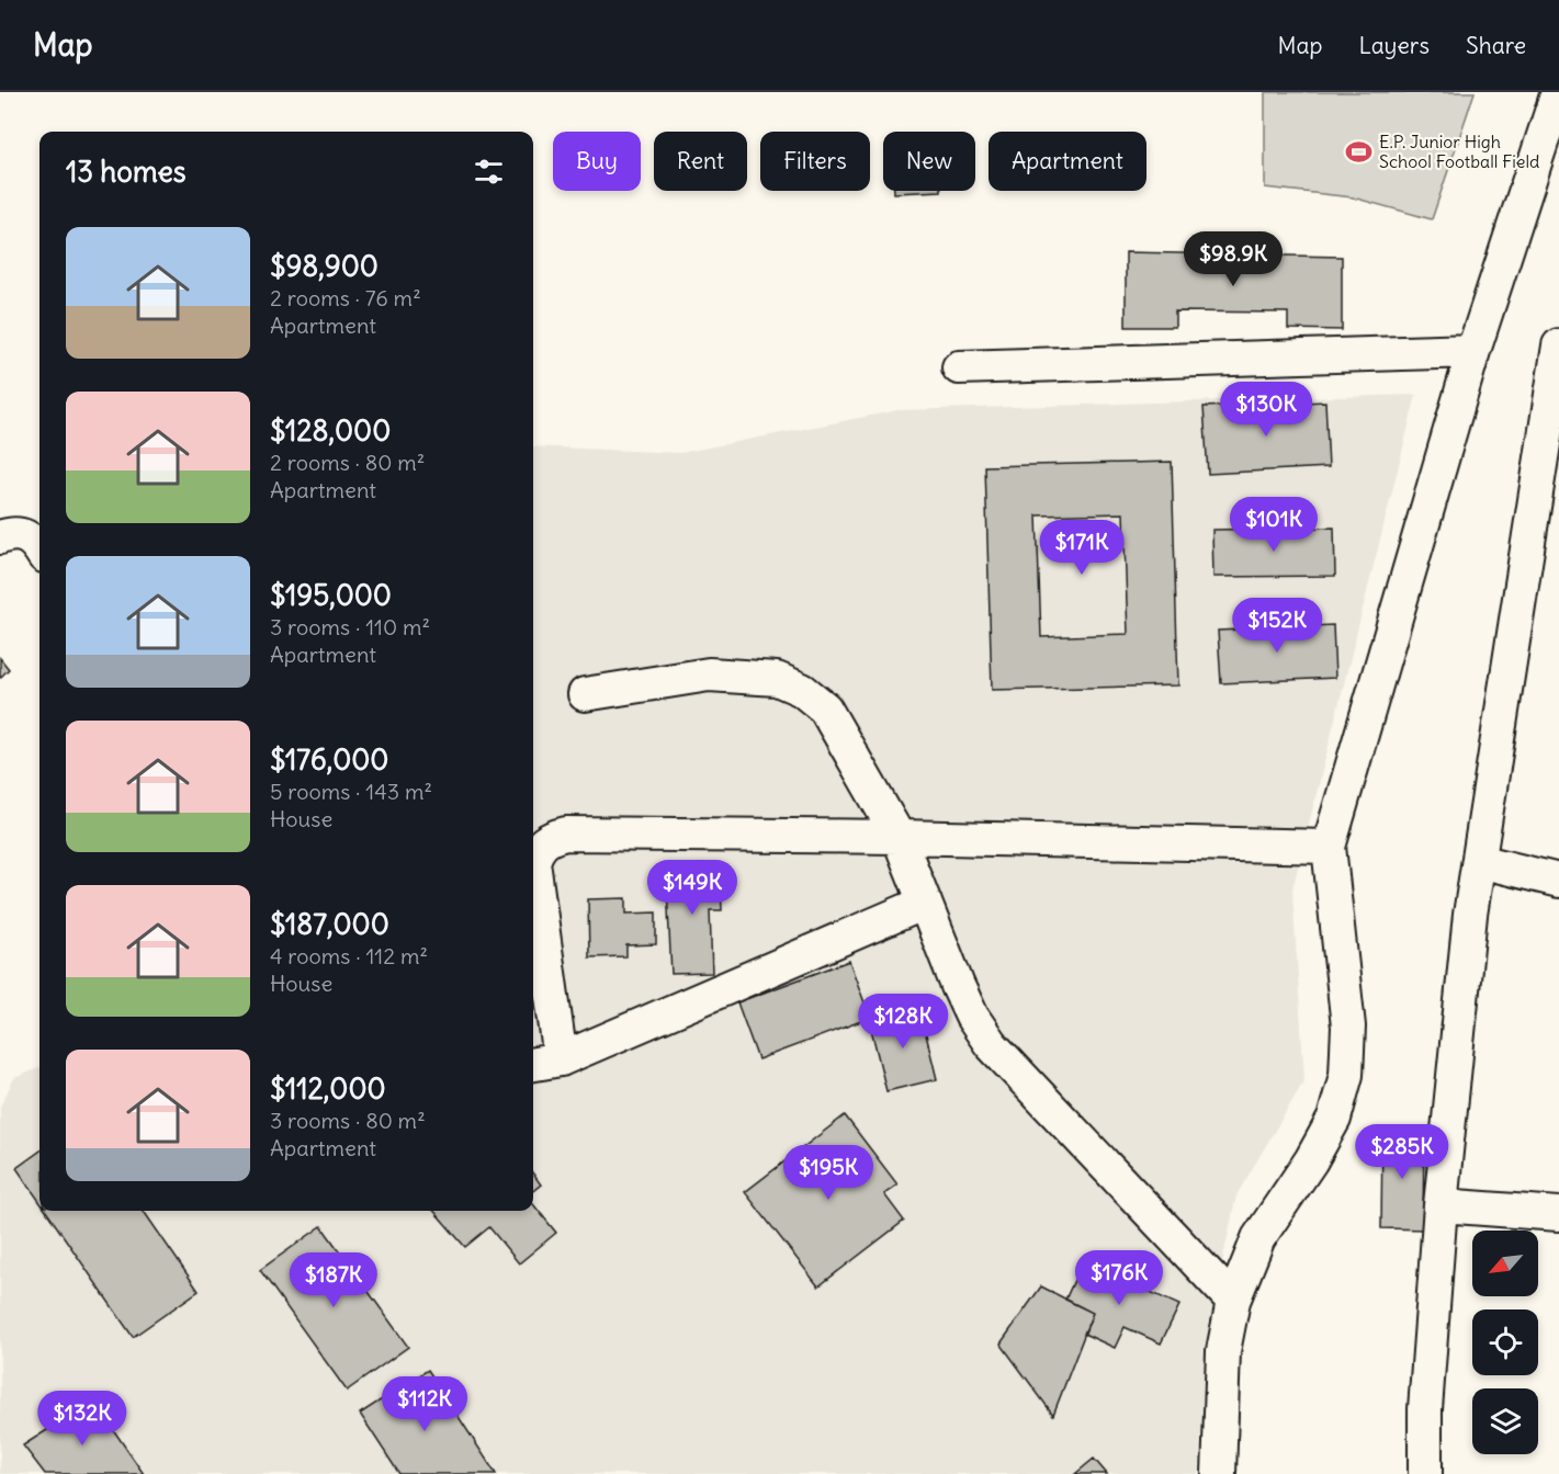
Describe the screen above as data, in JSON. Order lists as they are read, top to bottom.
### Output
{
  "places": {
    "sports": ["E.P. Junior High School Football Field"]
  },
  "north": "bottom left",
  "page": {
    "header": "Map",
    "nav": ["Map", "Layers", "Share"],
    "chip": [
      "Buy",
      "Rent",
      "Filters",
      "New",
      "Apartment"
    ],
    "heading": "13 homes",
    "list": [
      {
        "name": "$98,900",
        "note": "2 rooms · 76 m² · Apartment"
      },
      {
        "name": "$128,000",
        "note": "2 rooms · 80 m² · Apartment"
      },
      {
        "name": "$195,000",
        "note": "3 rooms · 110 m² · Apartment"
      },
      {
        "name": "$176,000",
        "note": "5 rooms · 143 m² · House"
      },
      {
        "name": "$187,000",
        "note": "4 rooms · 112 m² · House"
      },
      {
        "name": "$112,000",
        "note": "3 rooms · 80 m² · Apartment"
      }
    ],
    "price": [
      "$98.9K",
      "$130K",
      "$101K",
      "$171K",
      "$152K",
      "$149K",
      "$128K",
      "$285K",
      "$195K",
      "$176K",
      "$187K",
      "$112K",
      "$132K"
    ]
  }
}
